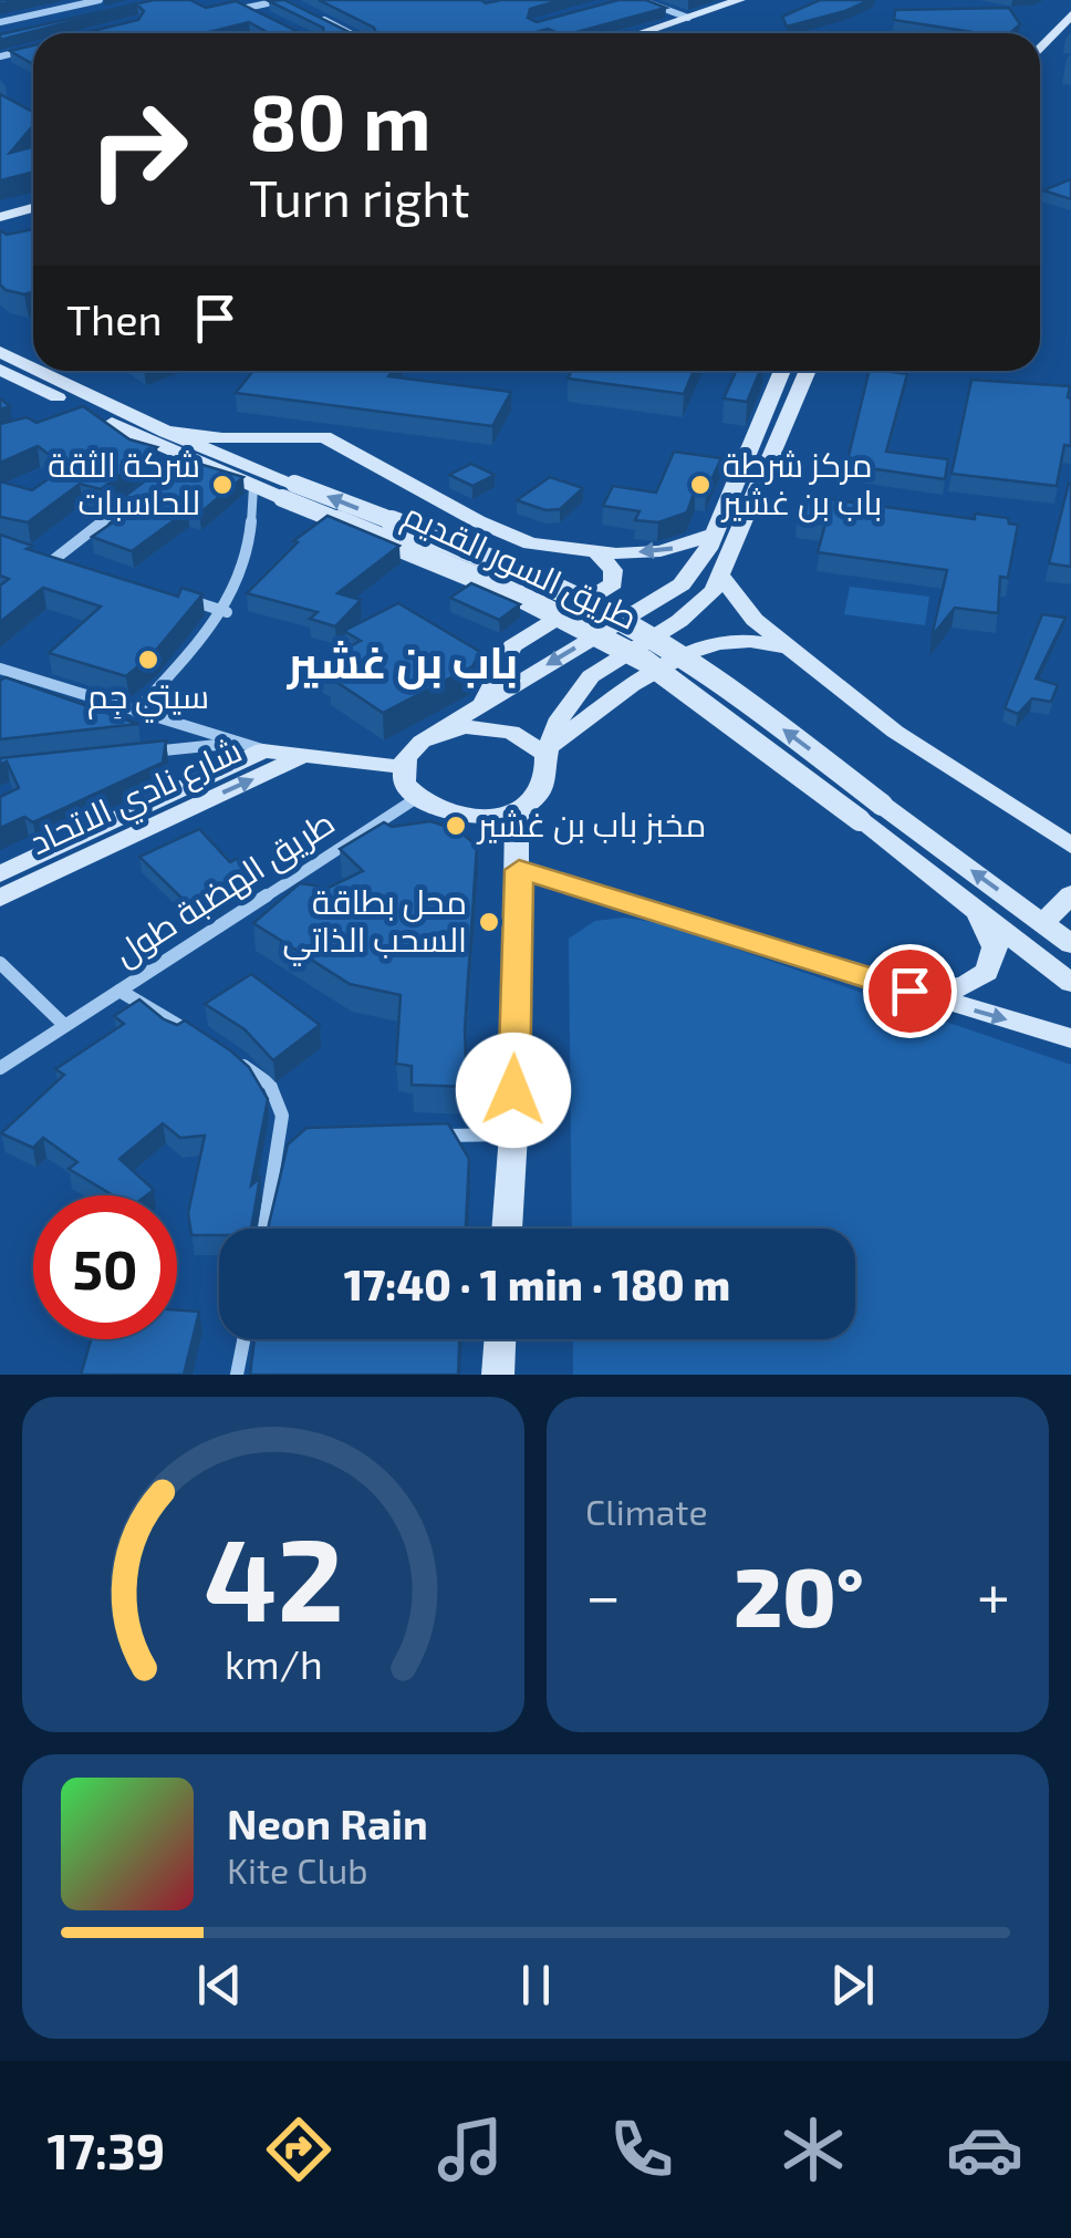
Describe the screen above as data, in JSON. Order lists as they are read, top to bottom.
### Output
{
  "streets": {
    "main road": ["طريق السور القديم", "شارع نادي الاتحاد"],
    "street": ["طريق الهضبة طول"]
  },
  "districts": ["باب بن غشير"],
  "places": [
    "شركة الثقة للحاسبات",
    "مركز شرطة باب بن غشير",
    "سيتي جِم",
    "مخبز باب بن غشير",
    "محل بطاقة السحب الذاتي"
  ],
  "page": {
    "turn": ["80 m", "Turn right"],
    "then": "Then",
    "limit": "50",
    "trip": "17:40 · 1 min · 180 m",
    "tile": "Climate",
    "heat": ["−", "20°", "+"],
    "song": ["Neon Rain", "Kite Club"],
    "tabs": "17:39",
    "gauge": ["42", "km/h"]
  }
}
